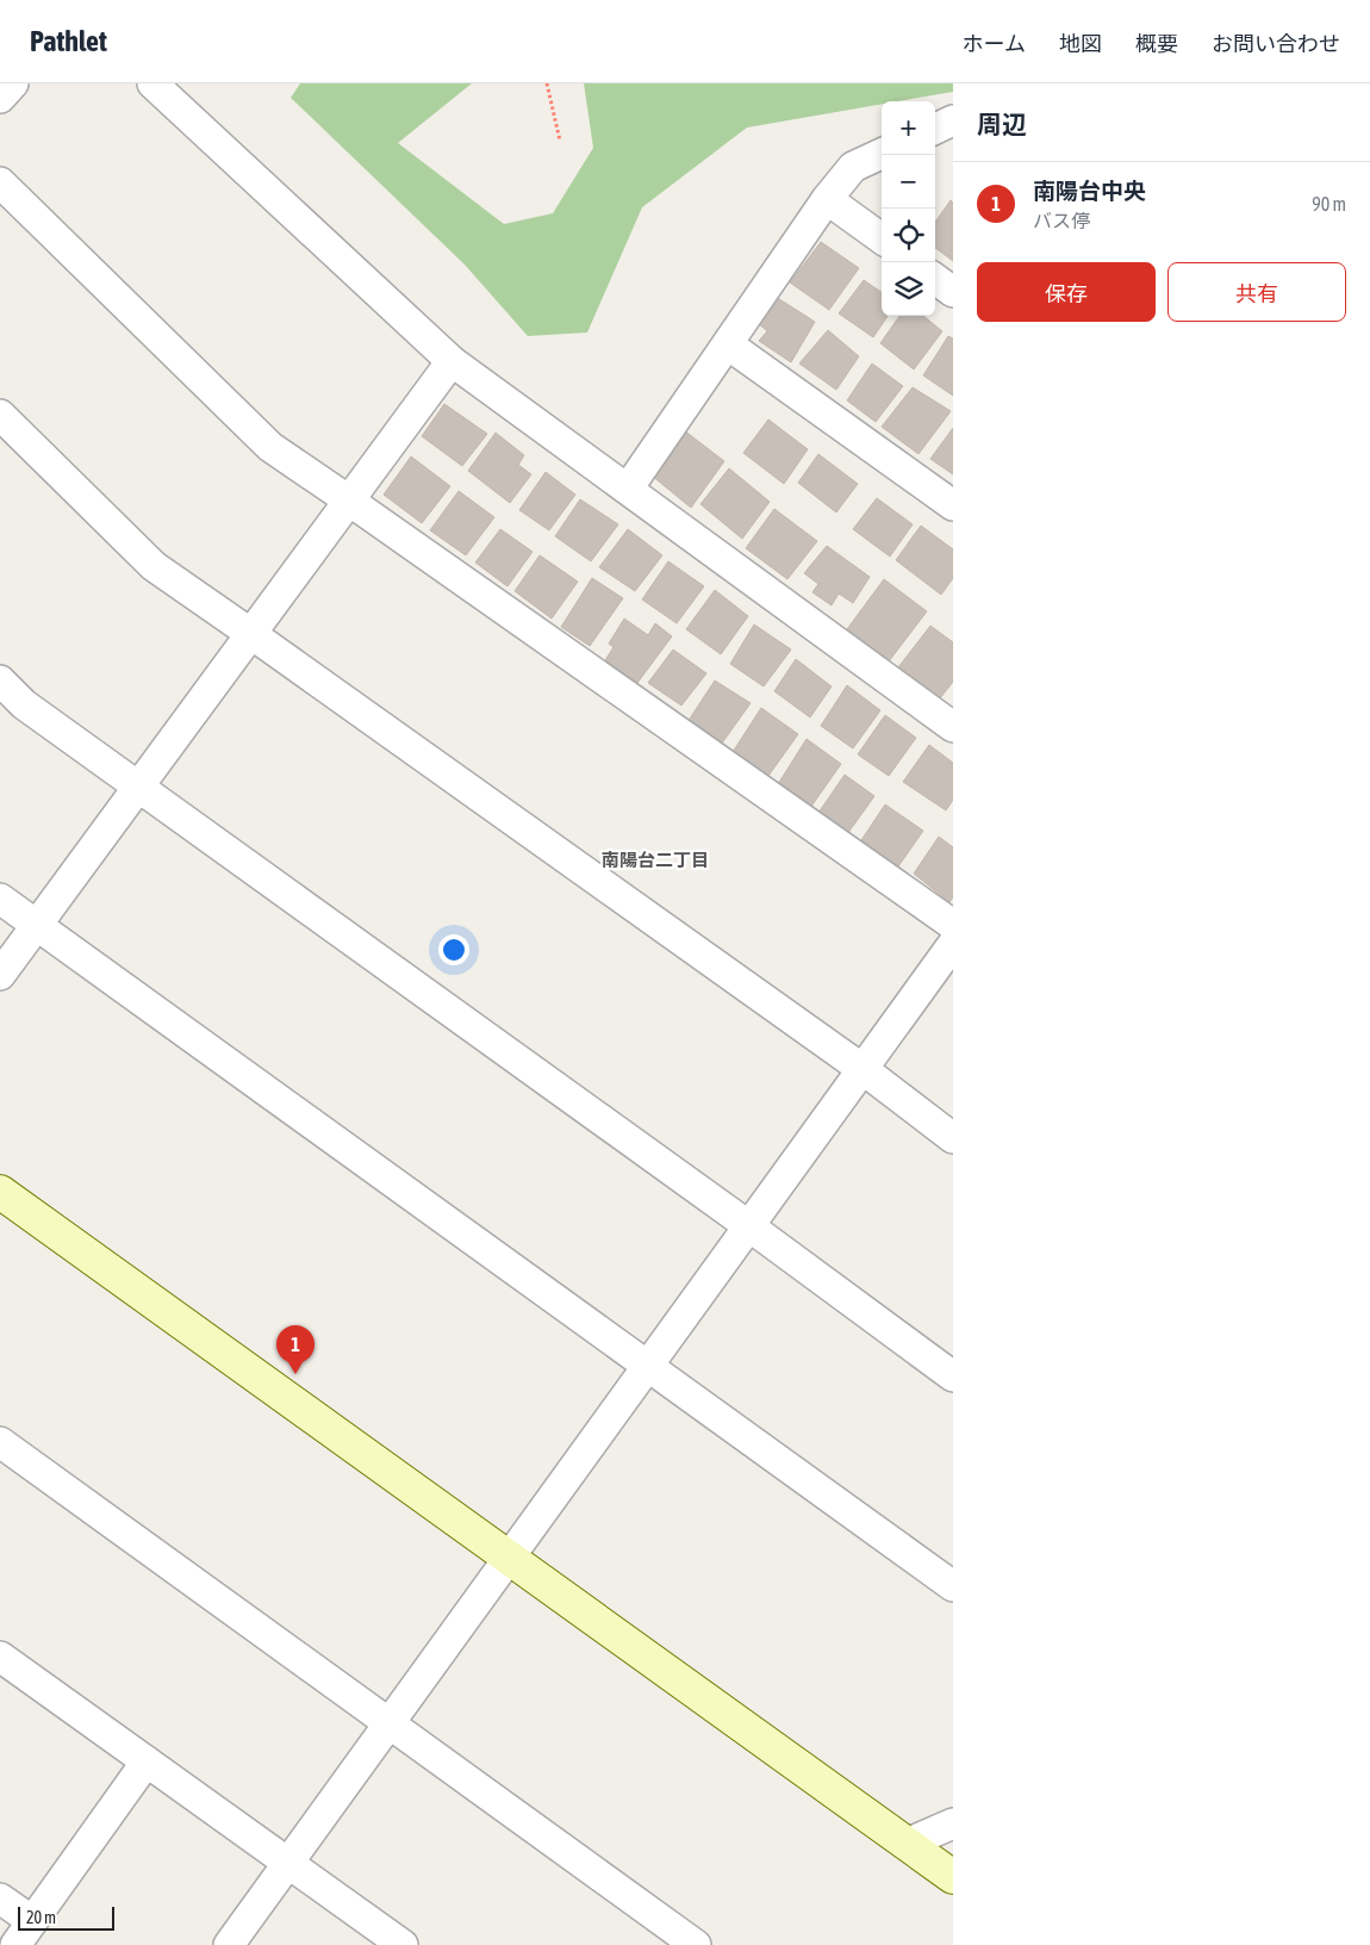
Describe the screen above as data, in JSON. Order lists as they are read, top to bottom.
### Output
{
  "districts": ["南陽台二丁目"],
  "scale_bar": "20 m",
  "page": {
    "header": "Pathlet",
    "nav": [
      "ホーム",
      "地図",
      "概要",
      "お問い合わせ"
    ],
    "heading": "周辺",
    "map_buttons": ["+", "−"],
    "list": [
      {
        "mark": "1",
        "name": "南陽台中央",
        "note": "バス停",
        "value": "90 m"
      }
    ],
    "buttons": ["保存", "共有"],
    "pins": "1",
    "scale": "20 m"
  }
}
